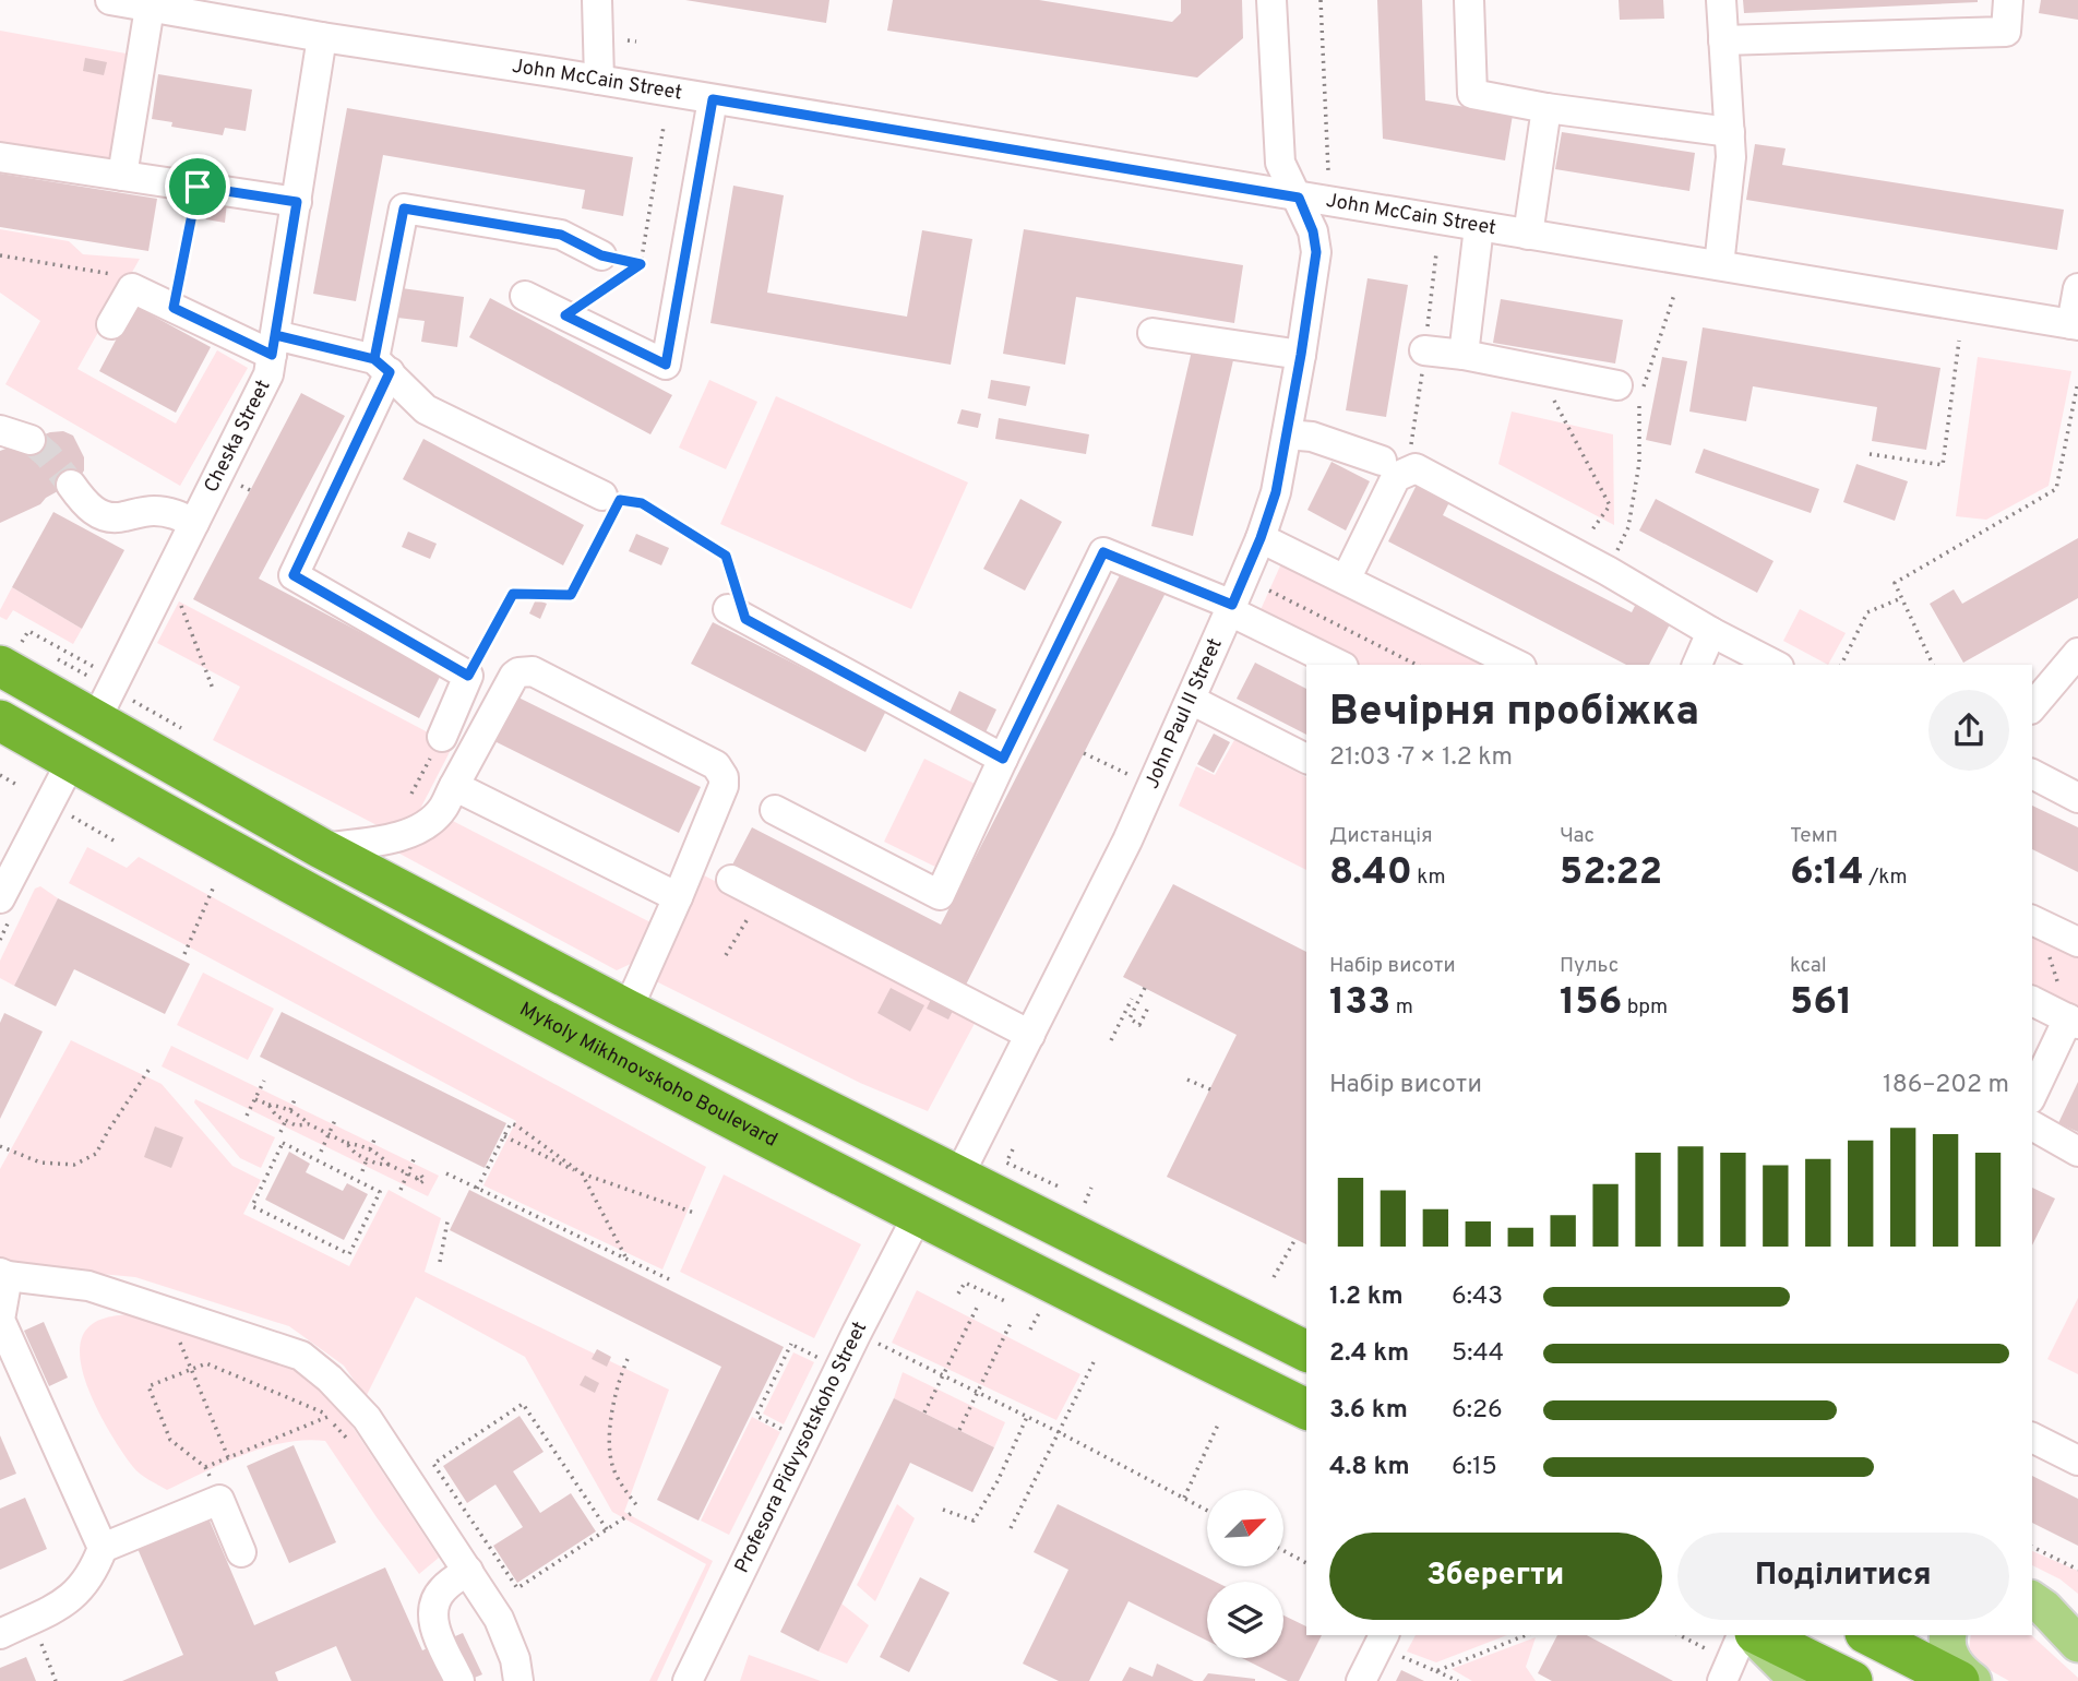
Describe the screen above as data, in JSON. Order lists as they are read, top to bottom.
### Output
{
  "streets": {
    "highway": ["Mykoly Mikhnovskoho Boulevard"],
    "street": [
      "John McCain Street",
      "Cheska Street",
      "John Paul II Street",
      "Profesora Pidvysotskoho Street"
    ]
  },
  "crossings": [
    ["John McCain Street", "Cheska Street"],
    ["John McCain Street", "John Paul II Street"],
    ["Mykoly Mikhnovskoho Boulevard", "Profesora Pidvysotskoho Street"]
  ],
  "north": "top right",
  "page": {
    "heading": ["Вечірня пробіжка", "21:03 · 7 × 1.2 km"],
    "stats": [
      ["Дистанція", "8.40 km"],
      ["Час", "52:22"],
      ["Темп", "6:14 /km"],
      ["Набір висоти", "133 m"],
      ["Пульс", "156 bpm"],
      ["kcal", "561"]
    ],
    "chart": ["Набір висоти", "186–202 m"],
    "list": [
      {
        "name": "1.2 km",
        "note": "6:43"
      },
      {
        "name": "2.4 km",
        "note": "5:44"
      },
      {
        "name": "3.6 km",
        "note": "6:26"
      },
      {
        "name": "4.8 km",
        "note": "6:15"
      }
    ],
    "buttons": ["Зберегти", "Поділитися"]
  }
}
